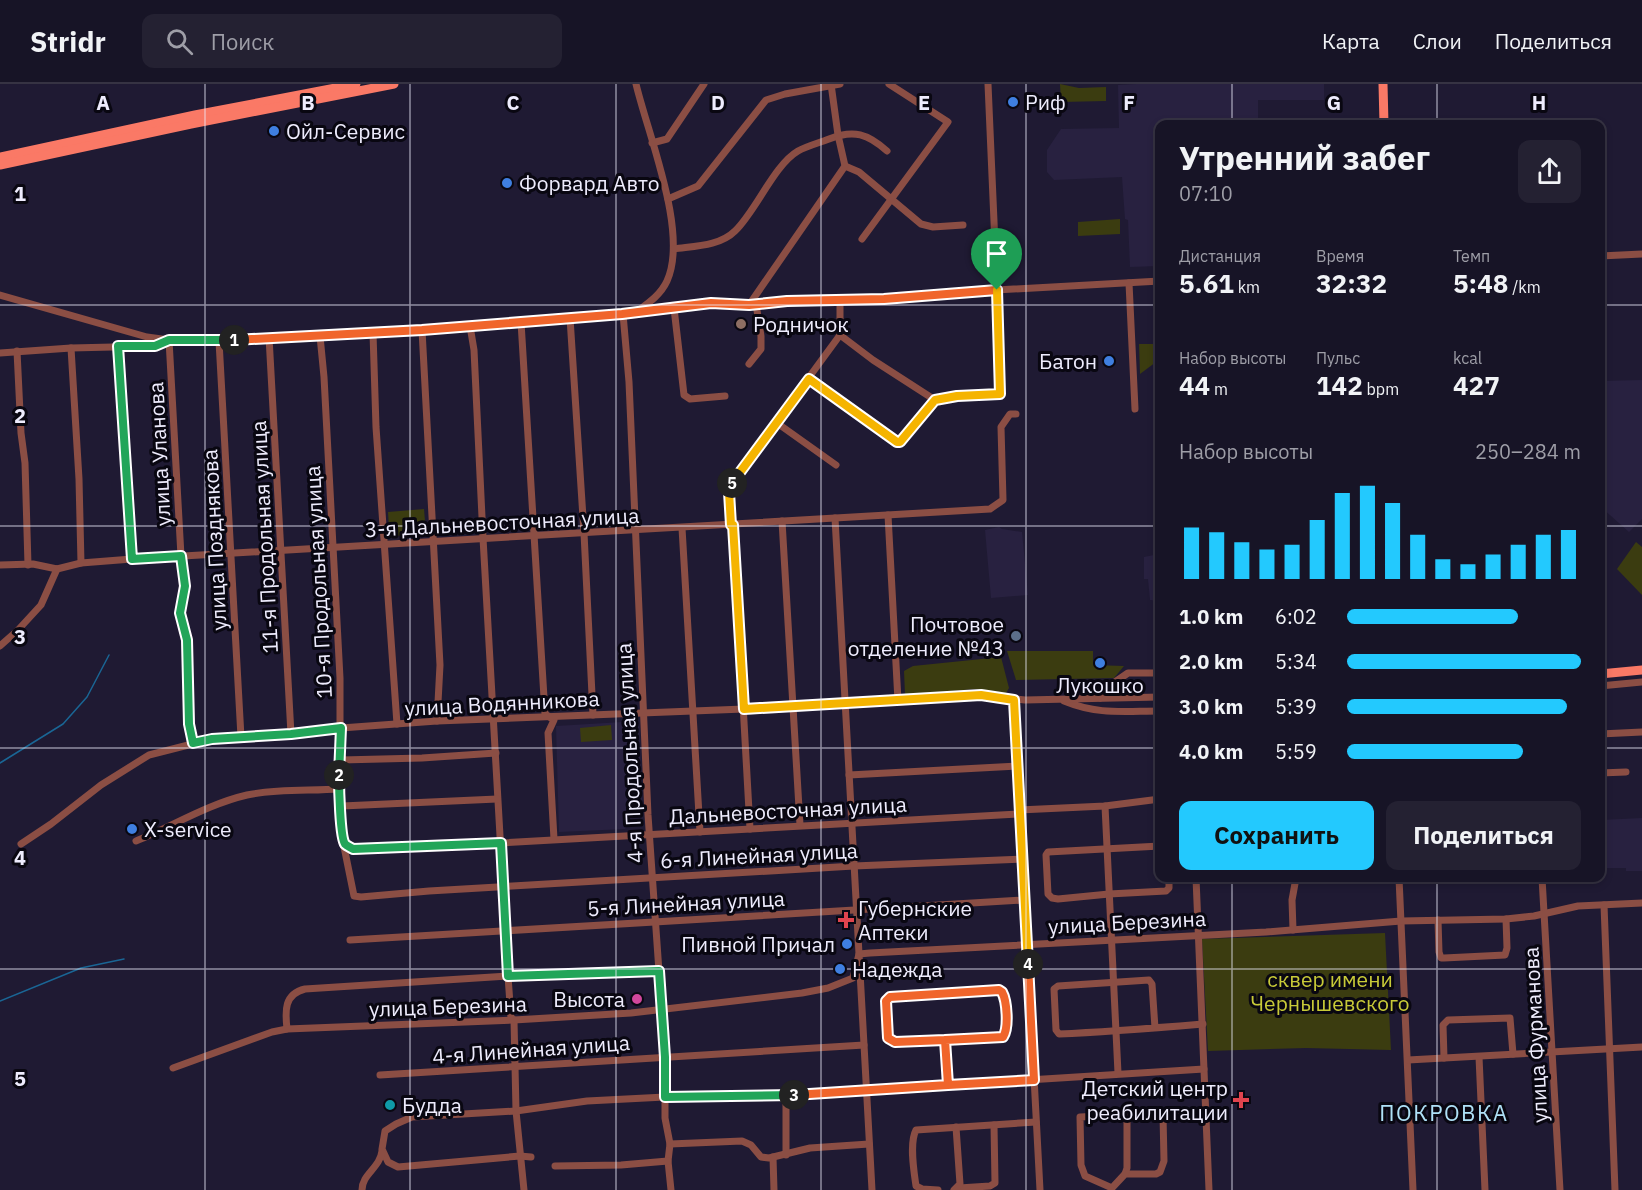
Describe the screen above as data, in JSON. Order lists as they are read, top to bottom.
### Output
{
  "streets": {
    "street": [
      "улица Уланова",
      "3-я Дальневосточная улица",
      "11-я Продольная улица",
      "улица Позднякова",
      "10-я Продольная улица",
      "улица Водянникова",
      "4-я Продольная улица",
      "Дальневосточная улица",
      "6-я Линейная улица",
      "5-я Линейная улица",
      "улица Березина",
      "улица Фурманова",
      "4-я Линейная улица"
    ]
  },
  "crossings": [
    ["улица Уланова", "3-я Дальневосточная улица"],
    ["улица Уланова", "улица Водянникова"],
    ["3-я Дальневосточная улица", "11-я Продольная улица"],
    ["3-я Дальневосточная улица", "улица Позднякова"],
    ["3-я Дальневосточная улица", "10-я Продольная улица"],
    ["3-я Дальневосточная улица", "4-я Продольная улица"],
    ["11-я Продольная улица", "улица Водянникова"],
    ["улица Позднякова", "улица Водянникова"],
    ["10-я Продольная улица", "улица Водянникова"],
    ["10-я Продольная улица", "Дальневосточная улица"],
    ["10-я Продольная улица", "6-я Линейная улица"],
    ["улица Водянникова", "4-я Продольная улица"],
    ["4-я Продольная улица", "Дальневосточная улица"],
    ["4-я Продольная улица", "6-я Линейная улица"],
    ["4-я Продольная улица", "5-я Линейная улица"],
    ["4-я Продольная улица", "улица Березина"],
    ["4-я Продольная улица", "4-я Линейная улица"],
    ["улица Березина", "улица Фурманова"]
  ],
  "districts": ["ПОКРОВКА"],
  "parks": ["сквер имени Чернышевского"],
  "places": {
    "other": [
      "Риф",
      "Ойл-Сервис",
      "Форвард Авто",
      "Родничок",
      "Батон",
      "Почтовое отделение №43",
      "Лукошко",
      "X-service",
      "Пивной Причал",
      "Надежда",
      "Высота",
      "Будда"
    ],
    "health": ["Губернские Аптеки", "Детский центр реабилитации"]
  },
  "page": {
    "header": "Stridr",
    "search": "Поиск",
    "nav": ["Карта", "Слои", "Поделиться"],
    "heading": ["Утренний забег", "07:10"],
    "stats": [
      ["Дистанция", "5.61 km"],
      ["Время", "32:32"],
      ["Темп", "5:48 /km"],
      ["Набор высоты", "44 m"],
      ["Пульс", "142 bpm"],
      ["kcal", "427"]
    ],
    "pins": [
      "1",
      "5",
      "2",
      "4",
      "3"
    ],
    "chart": ["Набор высоты", "250–284 m"],
    "list": [
      {
        "name": "1.0 km",
        "note": "6:02"
      },
      {
        "name": "2.0 km",
        "note": "5:34"
      },
      {
        "name": "3.0 km",
        "note": "5:39"
      },
      {
        "name": "4.0 km",
        "note": "5:59"
      }
    ],
    "buttons": ["Сохранить", "Поделиться"]
  },
  "grid": {
    "columns": [
      "A",
      "B",
      "C",
      "D",
      "E",
      "F",
      "G",
      "H"
    ],
    "rows": [
      "1",
      "2",
      "3",
      "4",
      "5"
    ]
  }
}
